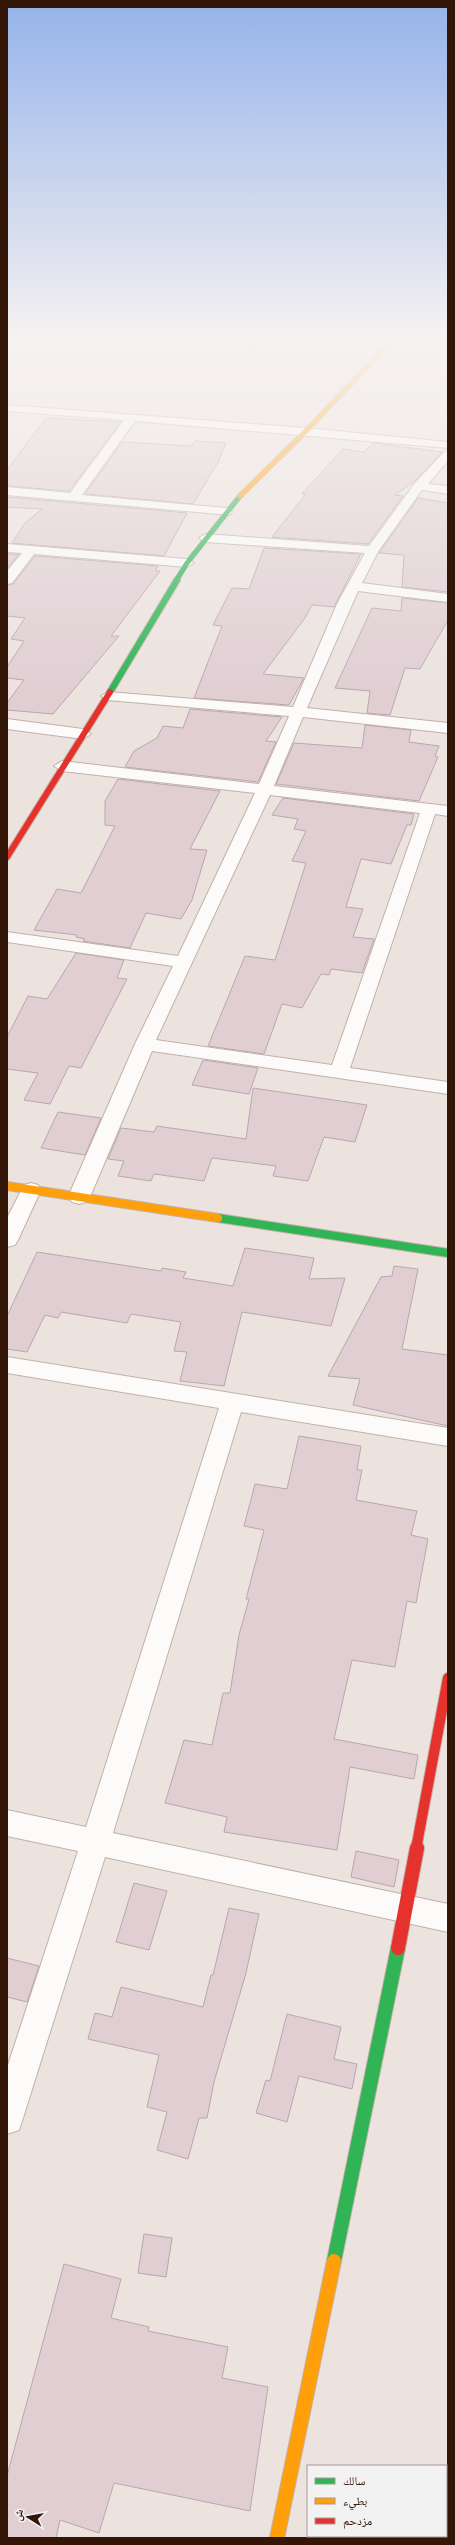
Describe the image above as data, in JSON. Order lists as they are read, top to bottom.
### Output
{
  "legend": ["سالك", "بطيء", "مزدحم"],
  "north": "left"
}
